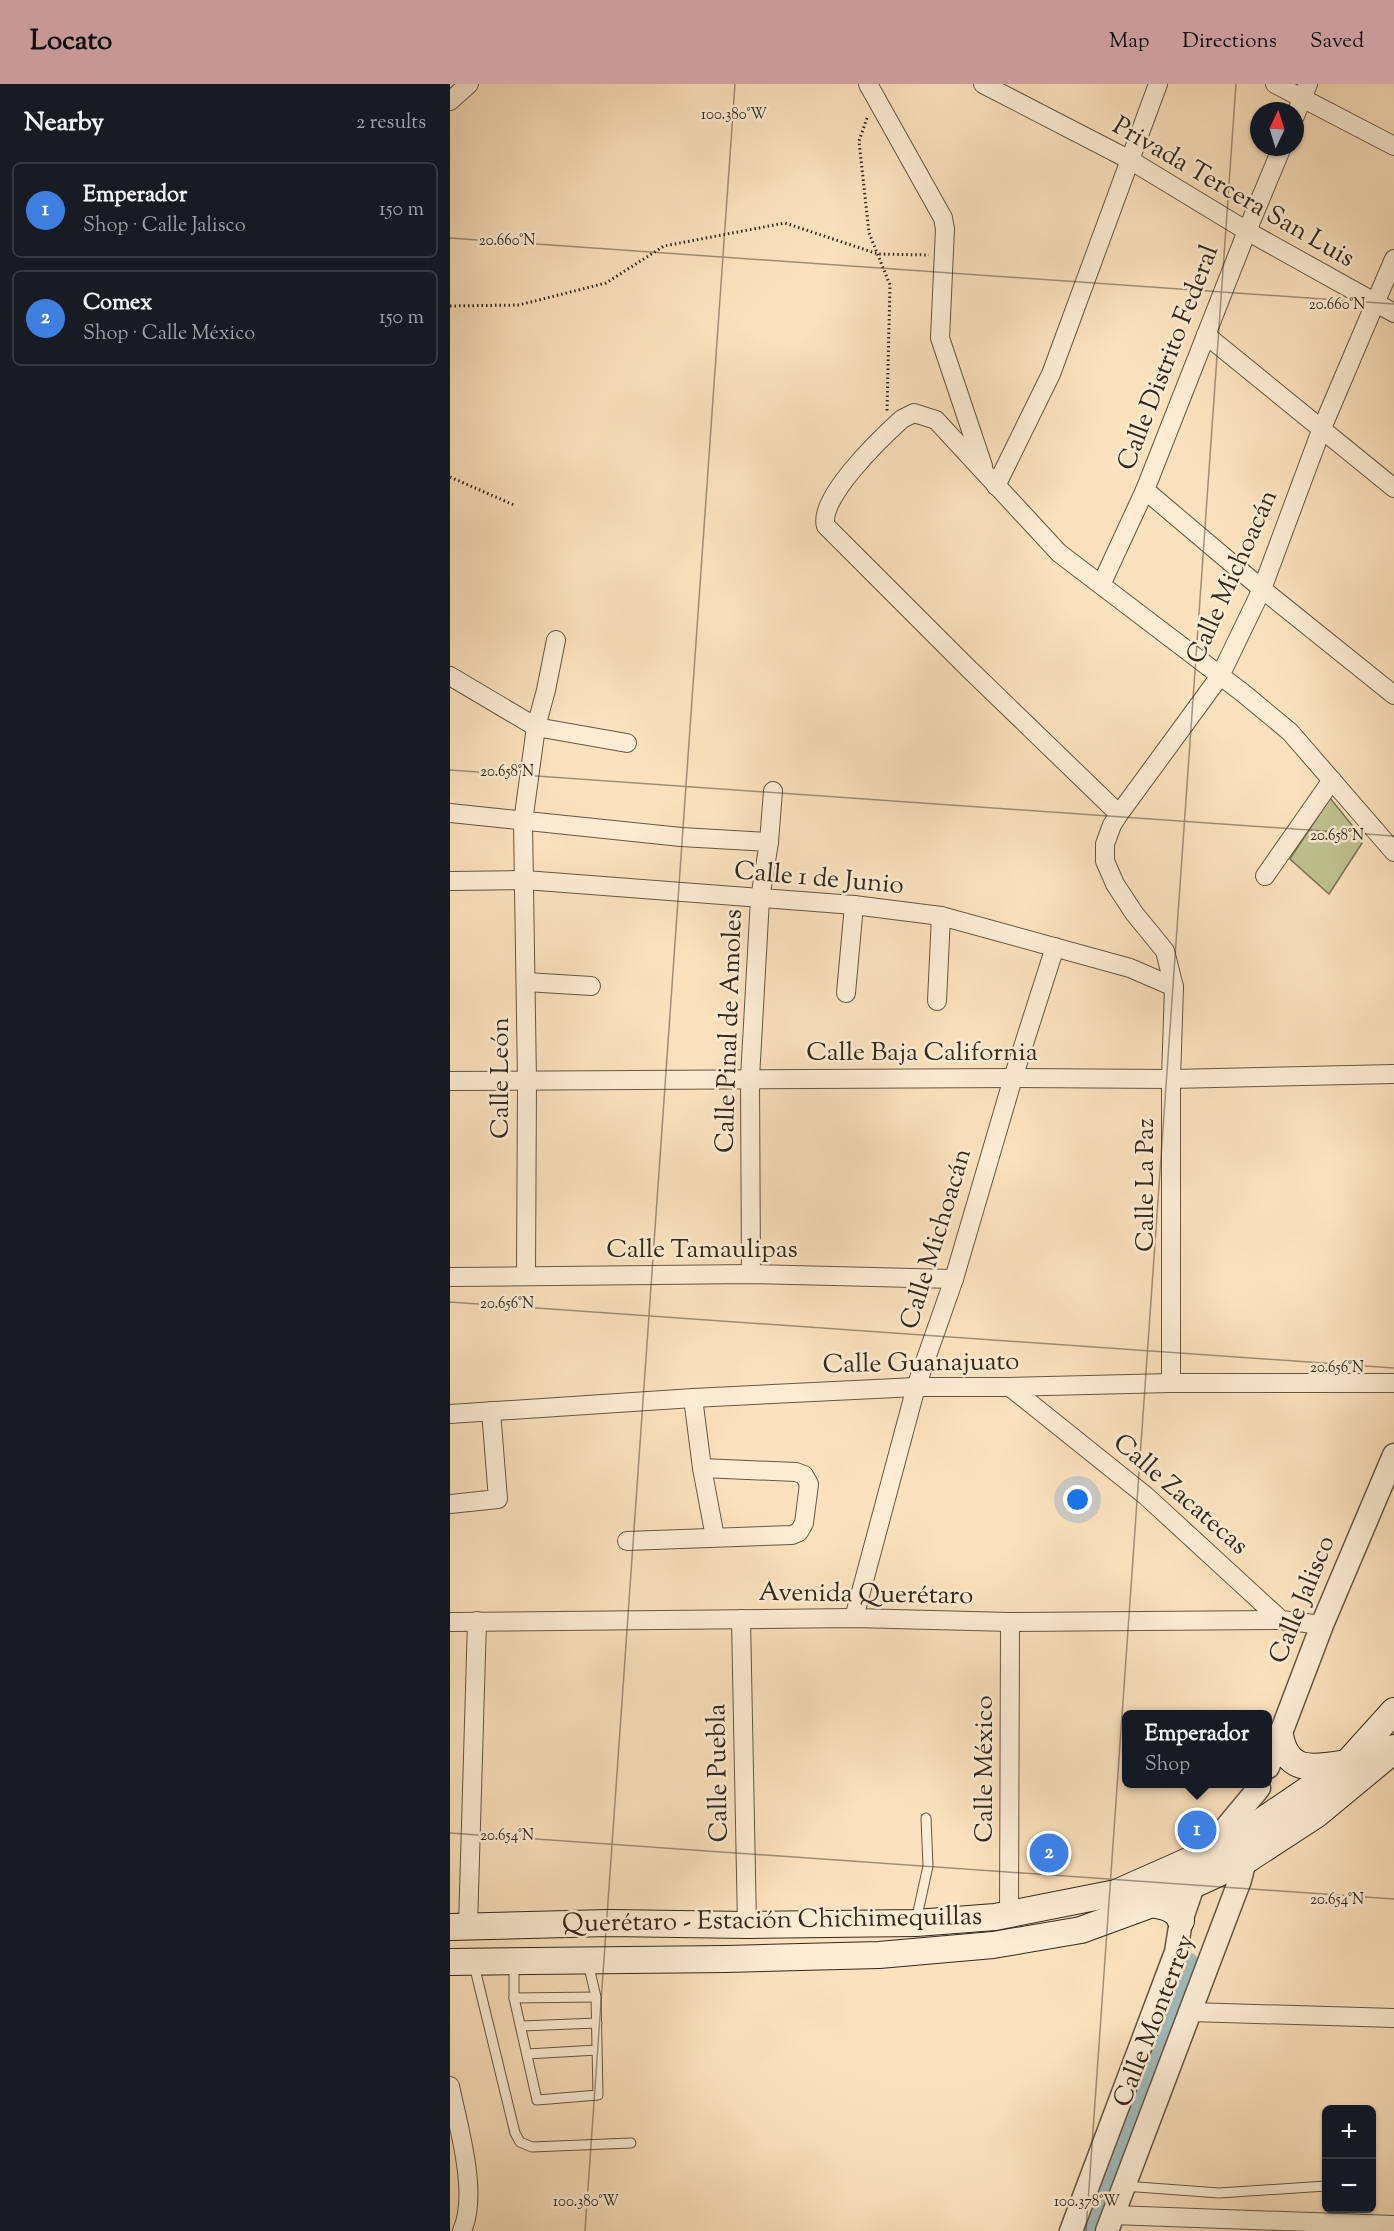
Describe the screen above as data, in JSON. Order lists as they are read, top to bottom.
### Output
{
  "streets": {
    "main road": ["Querétaro - Estación Chichimequillas"],
    "street": [
      "Privada Tercera San Luis",
      "Calle Distrito Federal",
      "Calle Michoacán",
      "Calle 1 de Junio",
      "Calle Pinal de Amoles",
      "Calle Baja California",
      "Calle León",
      "Calle La Paz",
      "Calle Tamaulipas",
      "Calle Guanajuato",
      "Calle Zacatecas",
      "Avenida Querétaro",
      "Calle Jalisco",
      "Calle México",
      "Calle Puebla",
      "Calle Monterrey"
    ]
  },
  "crossings": [
    ["Privada Tercera San Luis", "Calle Distrito Federal"],
    ["Privada Tercera San Luis", "Calle Michoacán"],
    ["Calle Michoacán", "Calle 1 de Junio"],
    ["Calle Michoacán", "Calle Baja California"],
    ["Calle Michoacán", "Calle La Paz"],
    ["Calle Michoacán", "Calle Tamaulipas"],
    ["Calle Michoacán", "Calle Guanajuato"],
    ["Calle Michoacán", "Avenida Querétaro"],
    ["Calle 1 de Junio", "Calle Pinal de Amoles"],
    ["Calle 1 de Junio", "Calle León"],
    ["Calle 1 de Junio", "Calle La Paz"],
    ["Calle Pinal de Amoles", "Calle Baja California"],
    ["Calle Pinal de Amoles", "Calle Tamaulipas"],
    ["Calle Baja California", "Calle León"],
    ["Calle Baja California", "Calle La Paz"],
    ["Calle León", "Calle Tamaulipas"],
    ["Calle La Paz", "Calle Guanajuato"],
    ["Calle Guanajuato", "Calle Zacatecas"],
    ["Calle Zacatecas", "Avenida Querétaro"],
    ["Avenida Querétaro", "Calle México"],
    ["Avenida Querétaro", "Calle Puebla"],
    ["Calle México", "Querétaro - Estación Chichimequillas"],
    ["Calle Puebla", "Querétaro - Estación Chichimequillas"],
    ["Querétaro - Estación Chichimequillas", "Calle Monterrey"]
  ],
  "north": "top",
  "page": {
    "header": "Locato",
    "nav": ["Map", "Directions", "Saved"],
    "heading": ["Nearby", "2 results"],
    "list": [
      {
        "mark": "1",
        "name": "Emperador",
        "note": "Shop · Calle Jalisco",
        "value": "150 m"
      },
      {
        "mark": "2",
        "name": "Comex",
        "note": "Shop · Calle México",
        "value": "150 m"
      }
    ],
    "popup": ["Emperador", "Shop"],
    "pins": ["1", "2"],
    "map_buttons": ["+", "−"]
  },
  "coordinates": [
    "100.380°W",
    "20.660°N",
    "20.658°N",
    "20.656°N",
    "20.654°N",
    "100.378°W"
  ]
}
